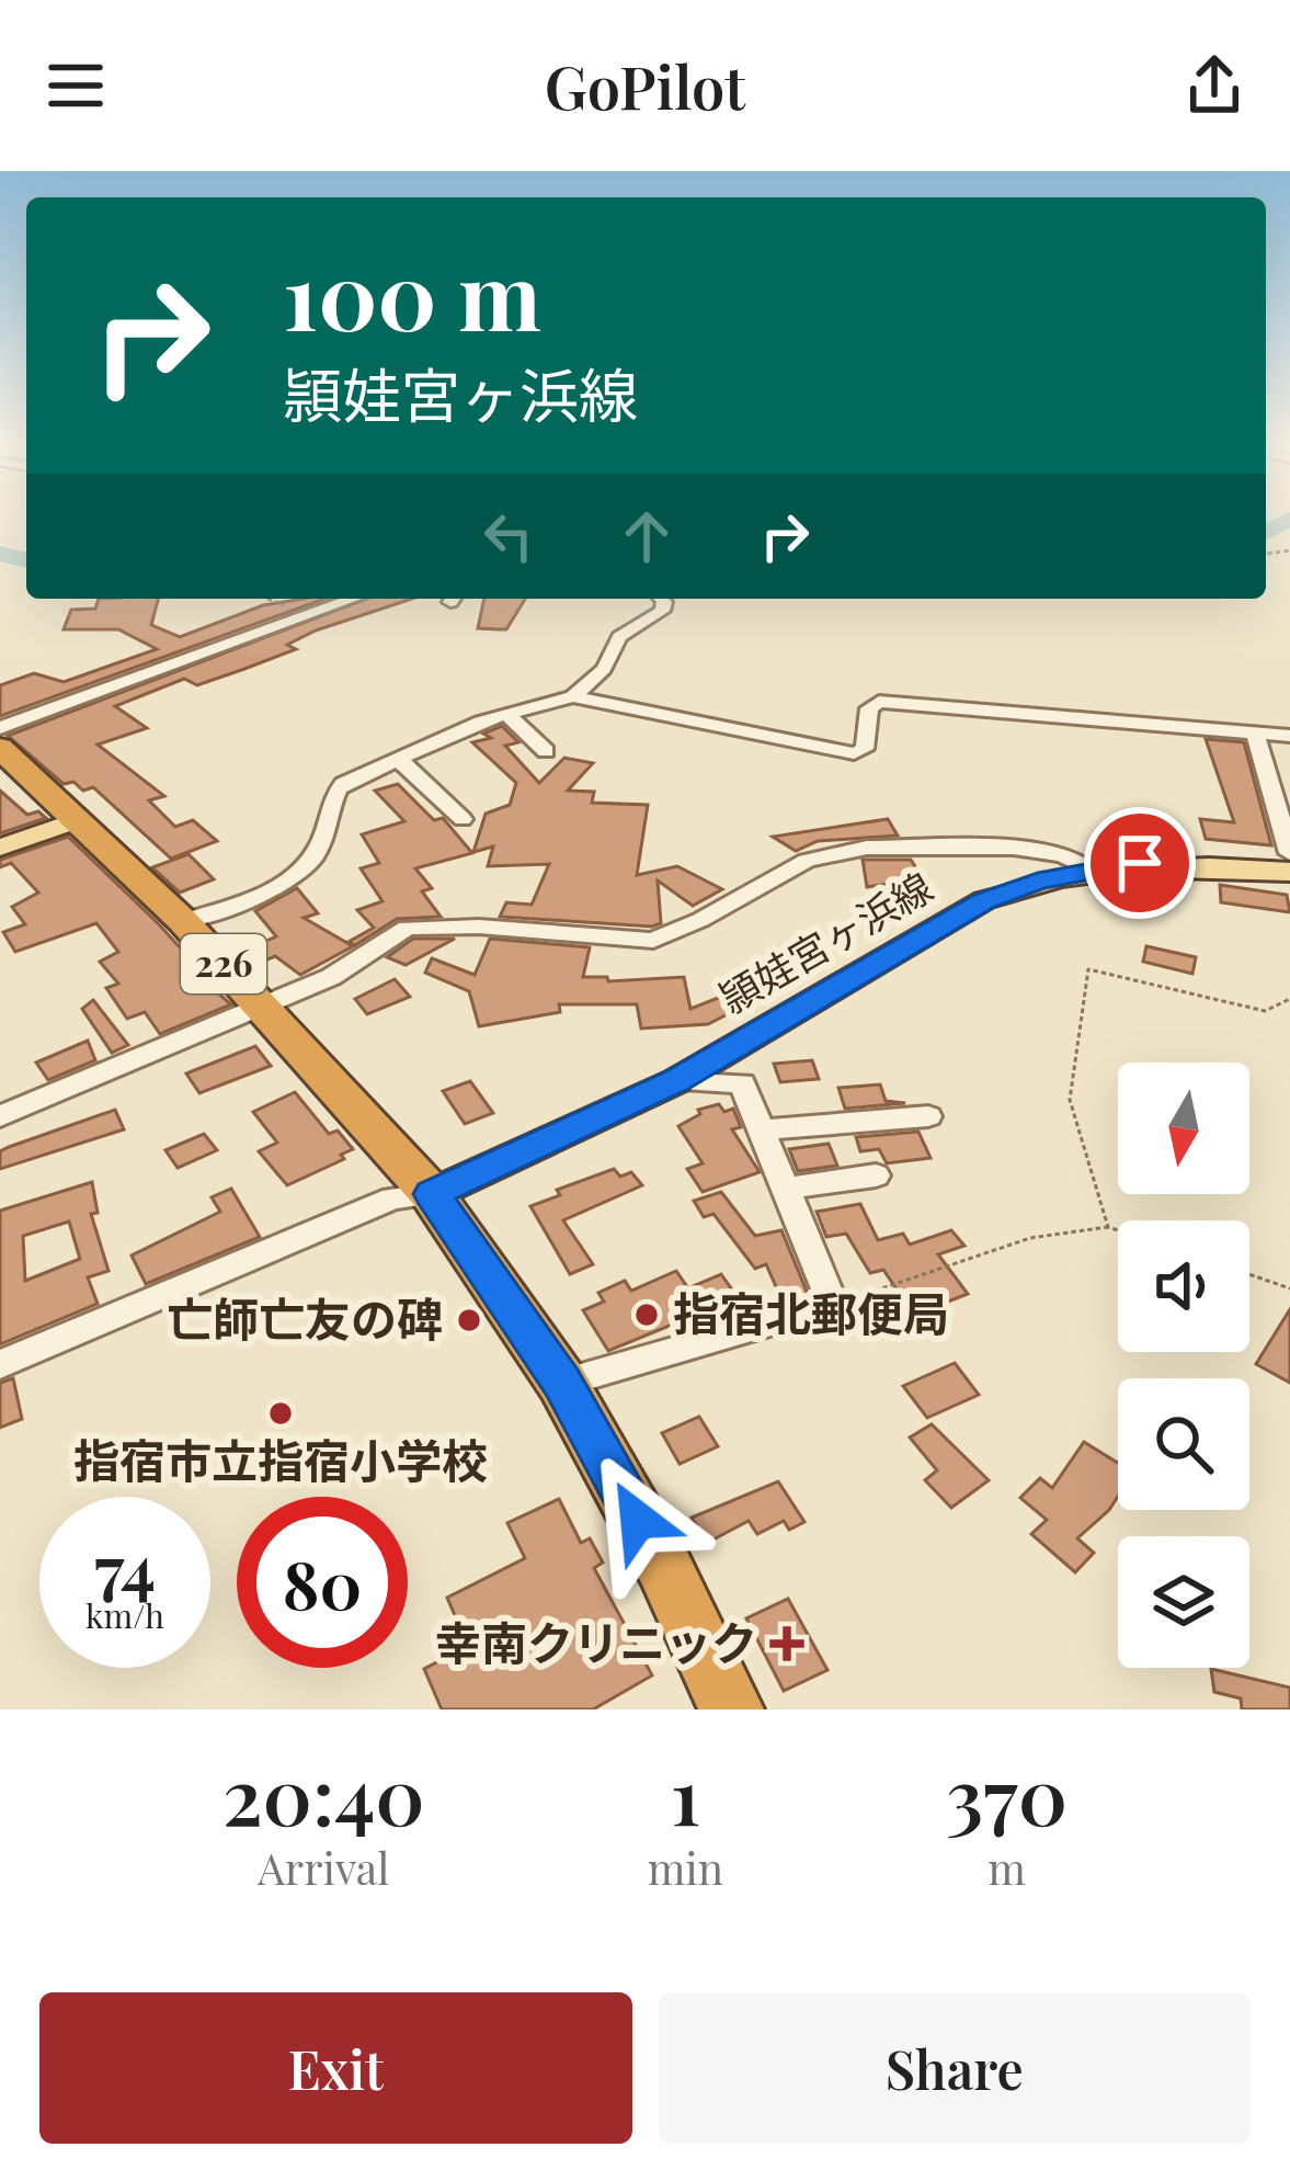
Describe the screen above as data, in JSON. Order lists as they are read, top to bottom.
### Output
{
  "streets": {
    "highway": ["226"],
    "main road": ["頴娃宮ヶ浜線"]
  },
  "crossings": [
    ["頴娃宮ヶ浜線", "226"]
  ],
  "places": {
    "other": ["指宿北郵便局", "亡師亡友の碑", "指宿市立指宿小学校"],
    "health": ["幸南クリニック"]
  },
  "north": "bottom",
  "page": {
    "header": "GoPilot",
    "turn": ["100 m", "頴娃宮ヶ浜線"],
    "speed": "74 km/h",
    "limit": "80",
    "eta": [
      "20:40",
      "Arrival",
      "1",
      "min",
      "370",
      "m"
    ],
    "buttons": ["Exit", "Share"]
  }
}
